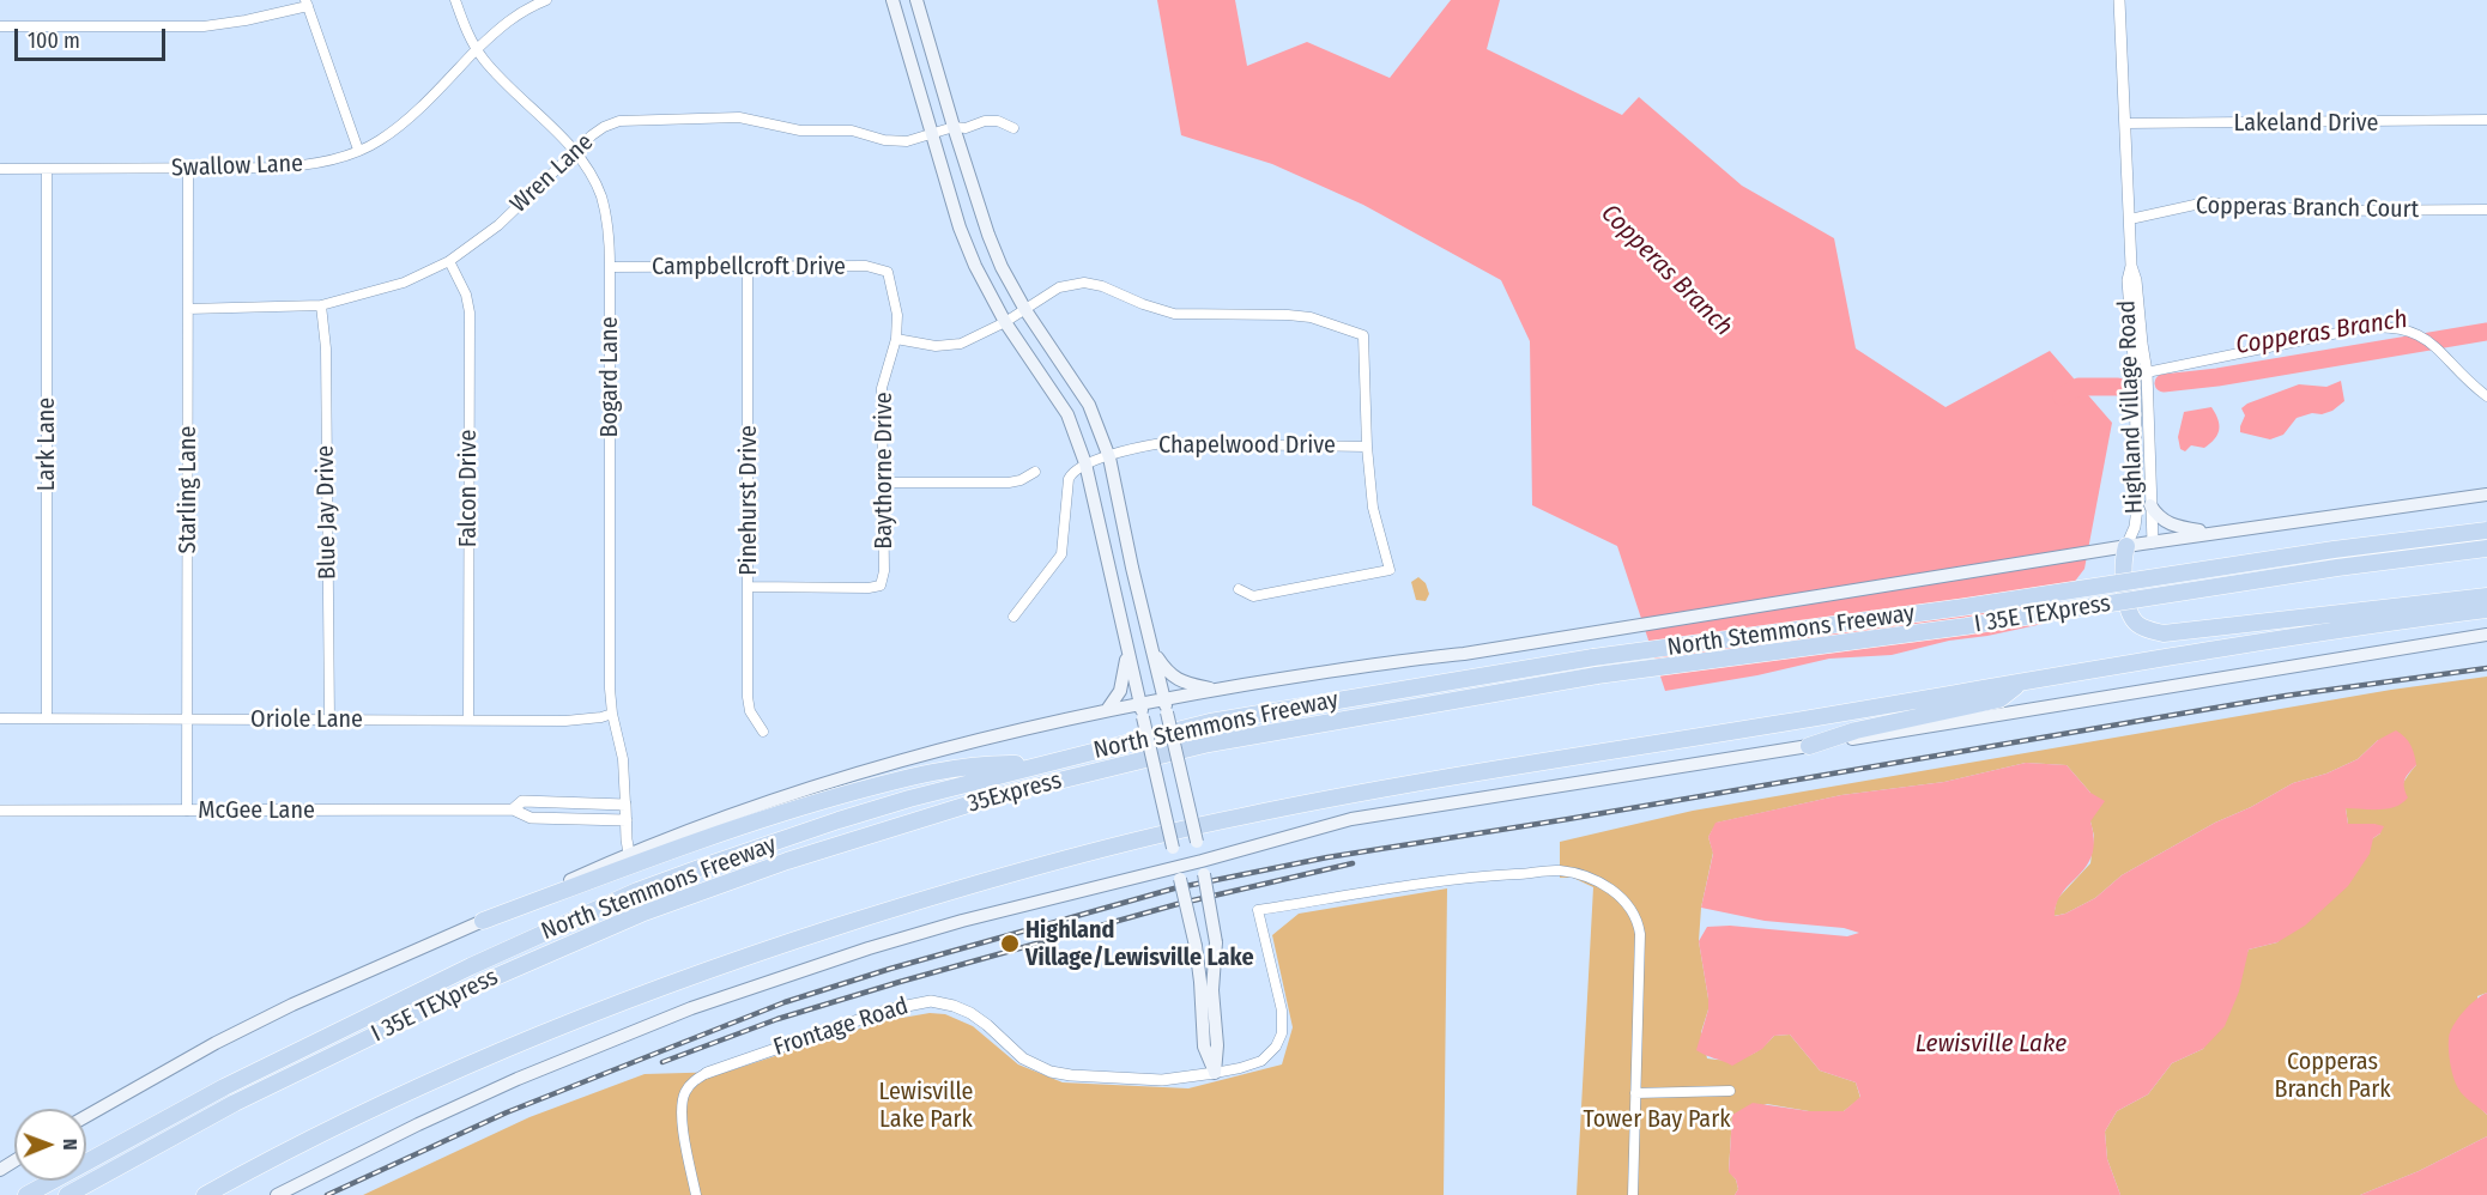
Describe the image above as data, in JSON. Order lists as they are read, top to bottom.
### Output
{
  "streets": {
    "highway": ["I 35E TEXpress", "North Stemmons Freeway", "35Express"],
    "street": [
      "Lakeland Drive",
      "Swallow Lane",
      "Wren Lane",
      "Copperas Branch Court",
      "Campbellcroft Drive",
      "Bogard Lane",
      "Highland Village Road",
      "Lark Lane",
      "Chapelwood Drive",
      "Baythorne Drive",
      "Falcon Drive",
      "Starling Lane",
      "Pinehurst Drive",
      "Blue Jay Drive",
      "Oriole Lane",
      "McGee Lane",
      "Frontage Road"
    ]
  },
  "crossings": [
    ["Lakeland Drive", "Highland Village Road"],
    ["Swallow Lane", "Bogard Lane"],
    ["Swallow Lane", "Lark Lane"],
    ["Swallow Lane", "Starling Lane"],
    ["Wren Lane", "Bogard Lane"],
    ["Wren Lane", "Falcon Drive"],
    ["Wren Lane", "Starling Lane"],
    ["Wren Lane", "Blue Jay Drive"],
    ["Copperas Branch Court", "Highland Village Road"],
    ["Campbellcroft Drive", "Bogard Lane"],
    ["Campbellcroft Drive", "Baythorne Drive"],
    ["Campbellcroft Drive", "Pinehurst Drive"],
    ["Bogard Lane", "Oriole Lane"],
    ["Bogard Lane", "McGee Lane"],
    ["Highland Village Road", "North Stemmons Freeway"],
    ["Lark Lane", "Oriole Lane"],
    ["Baythorne Drive", "Pinehurst Drive"],
    ["Falcon Drive", "Oriole Lane"],
    ["Starling Lane", "Oriole Lane"],
    ["Starling Lane", "McGee Lane"],
    ["Blue Jay Drive", "Oriole Lane"],
    ["I 35E TEXpress", "35Express"]
  ],
  "water": ["Copperas Branch", "Lewisville Lake"],
  "parks": ["Copperas Branch Park", "Lewisville Lake Park", "Tower Bay Park"],
  "places": ["Highland Village/Lewisville Lake"],
  "scale_bar": "100 m",
  "north": "right"
}
